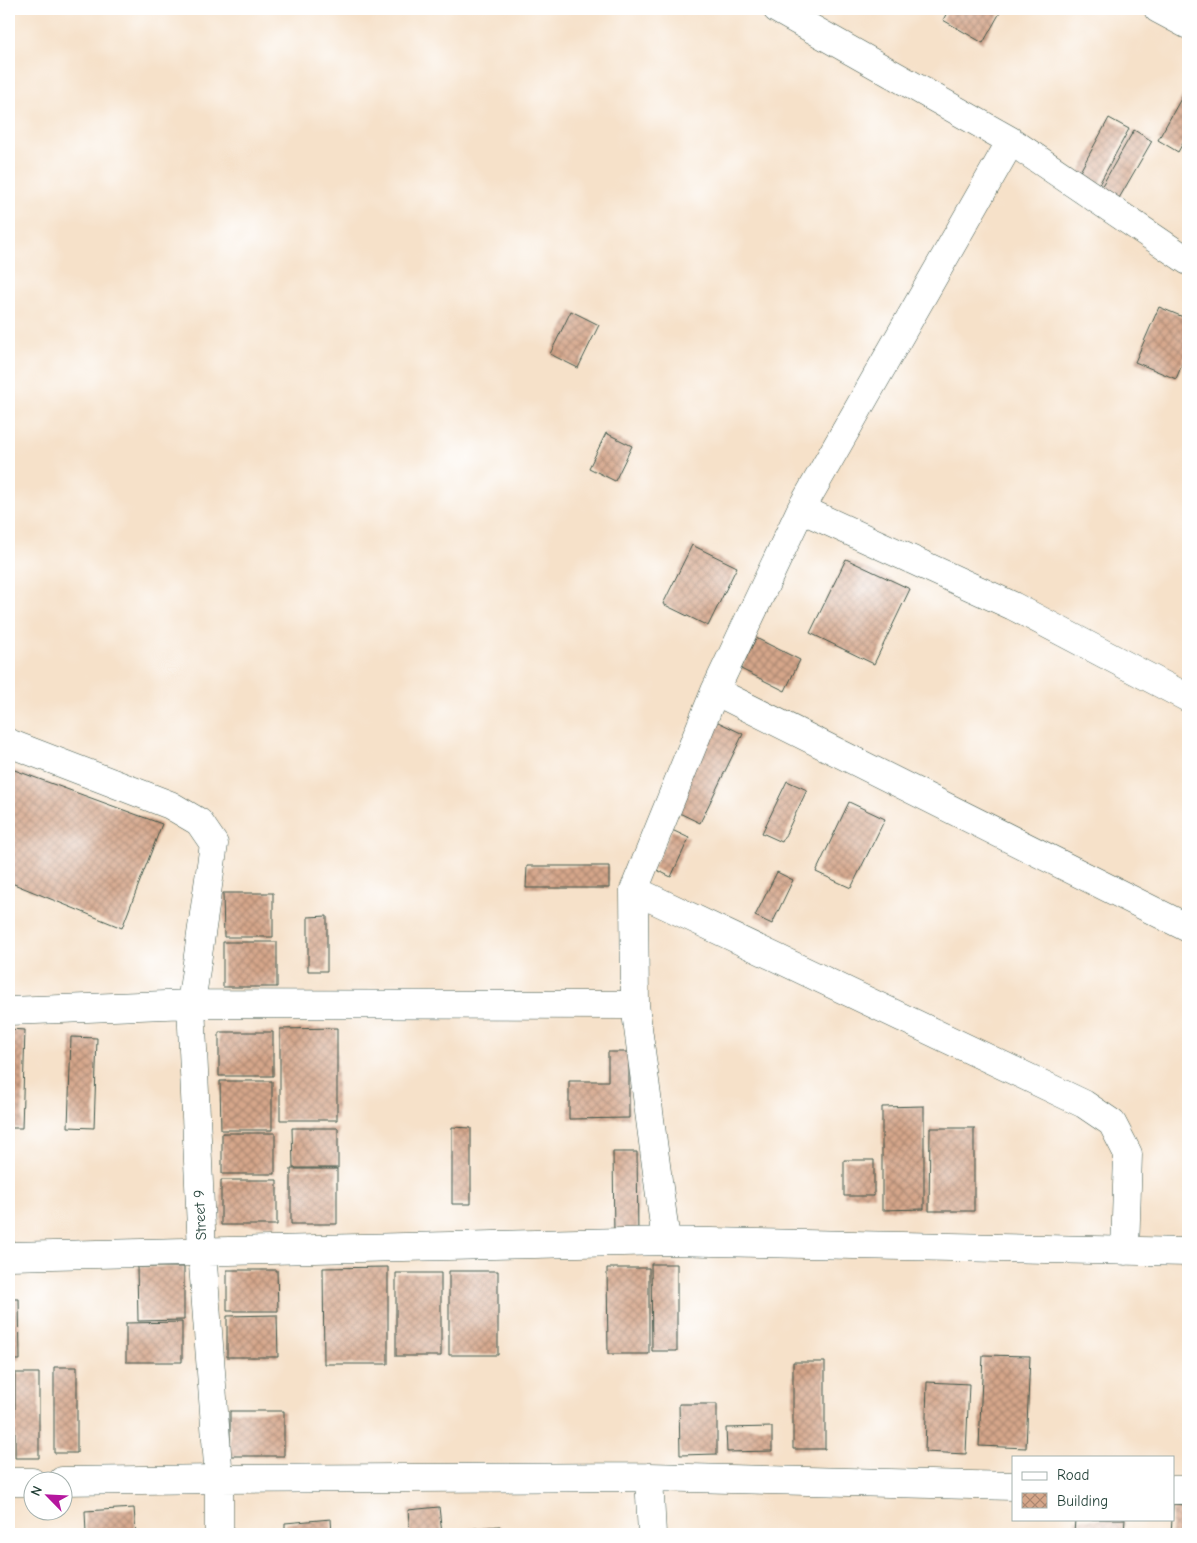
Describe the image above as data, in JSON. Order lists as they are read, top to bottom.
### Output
{
  "streets": {
    "street": ["Street 9"]
  },
  "legend": ["Road", "Building"],
  "north": "top left"
}
